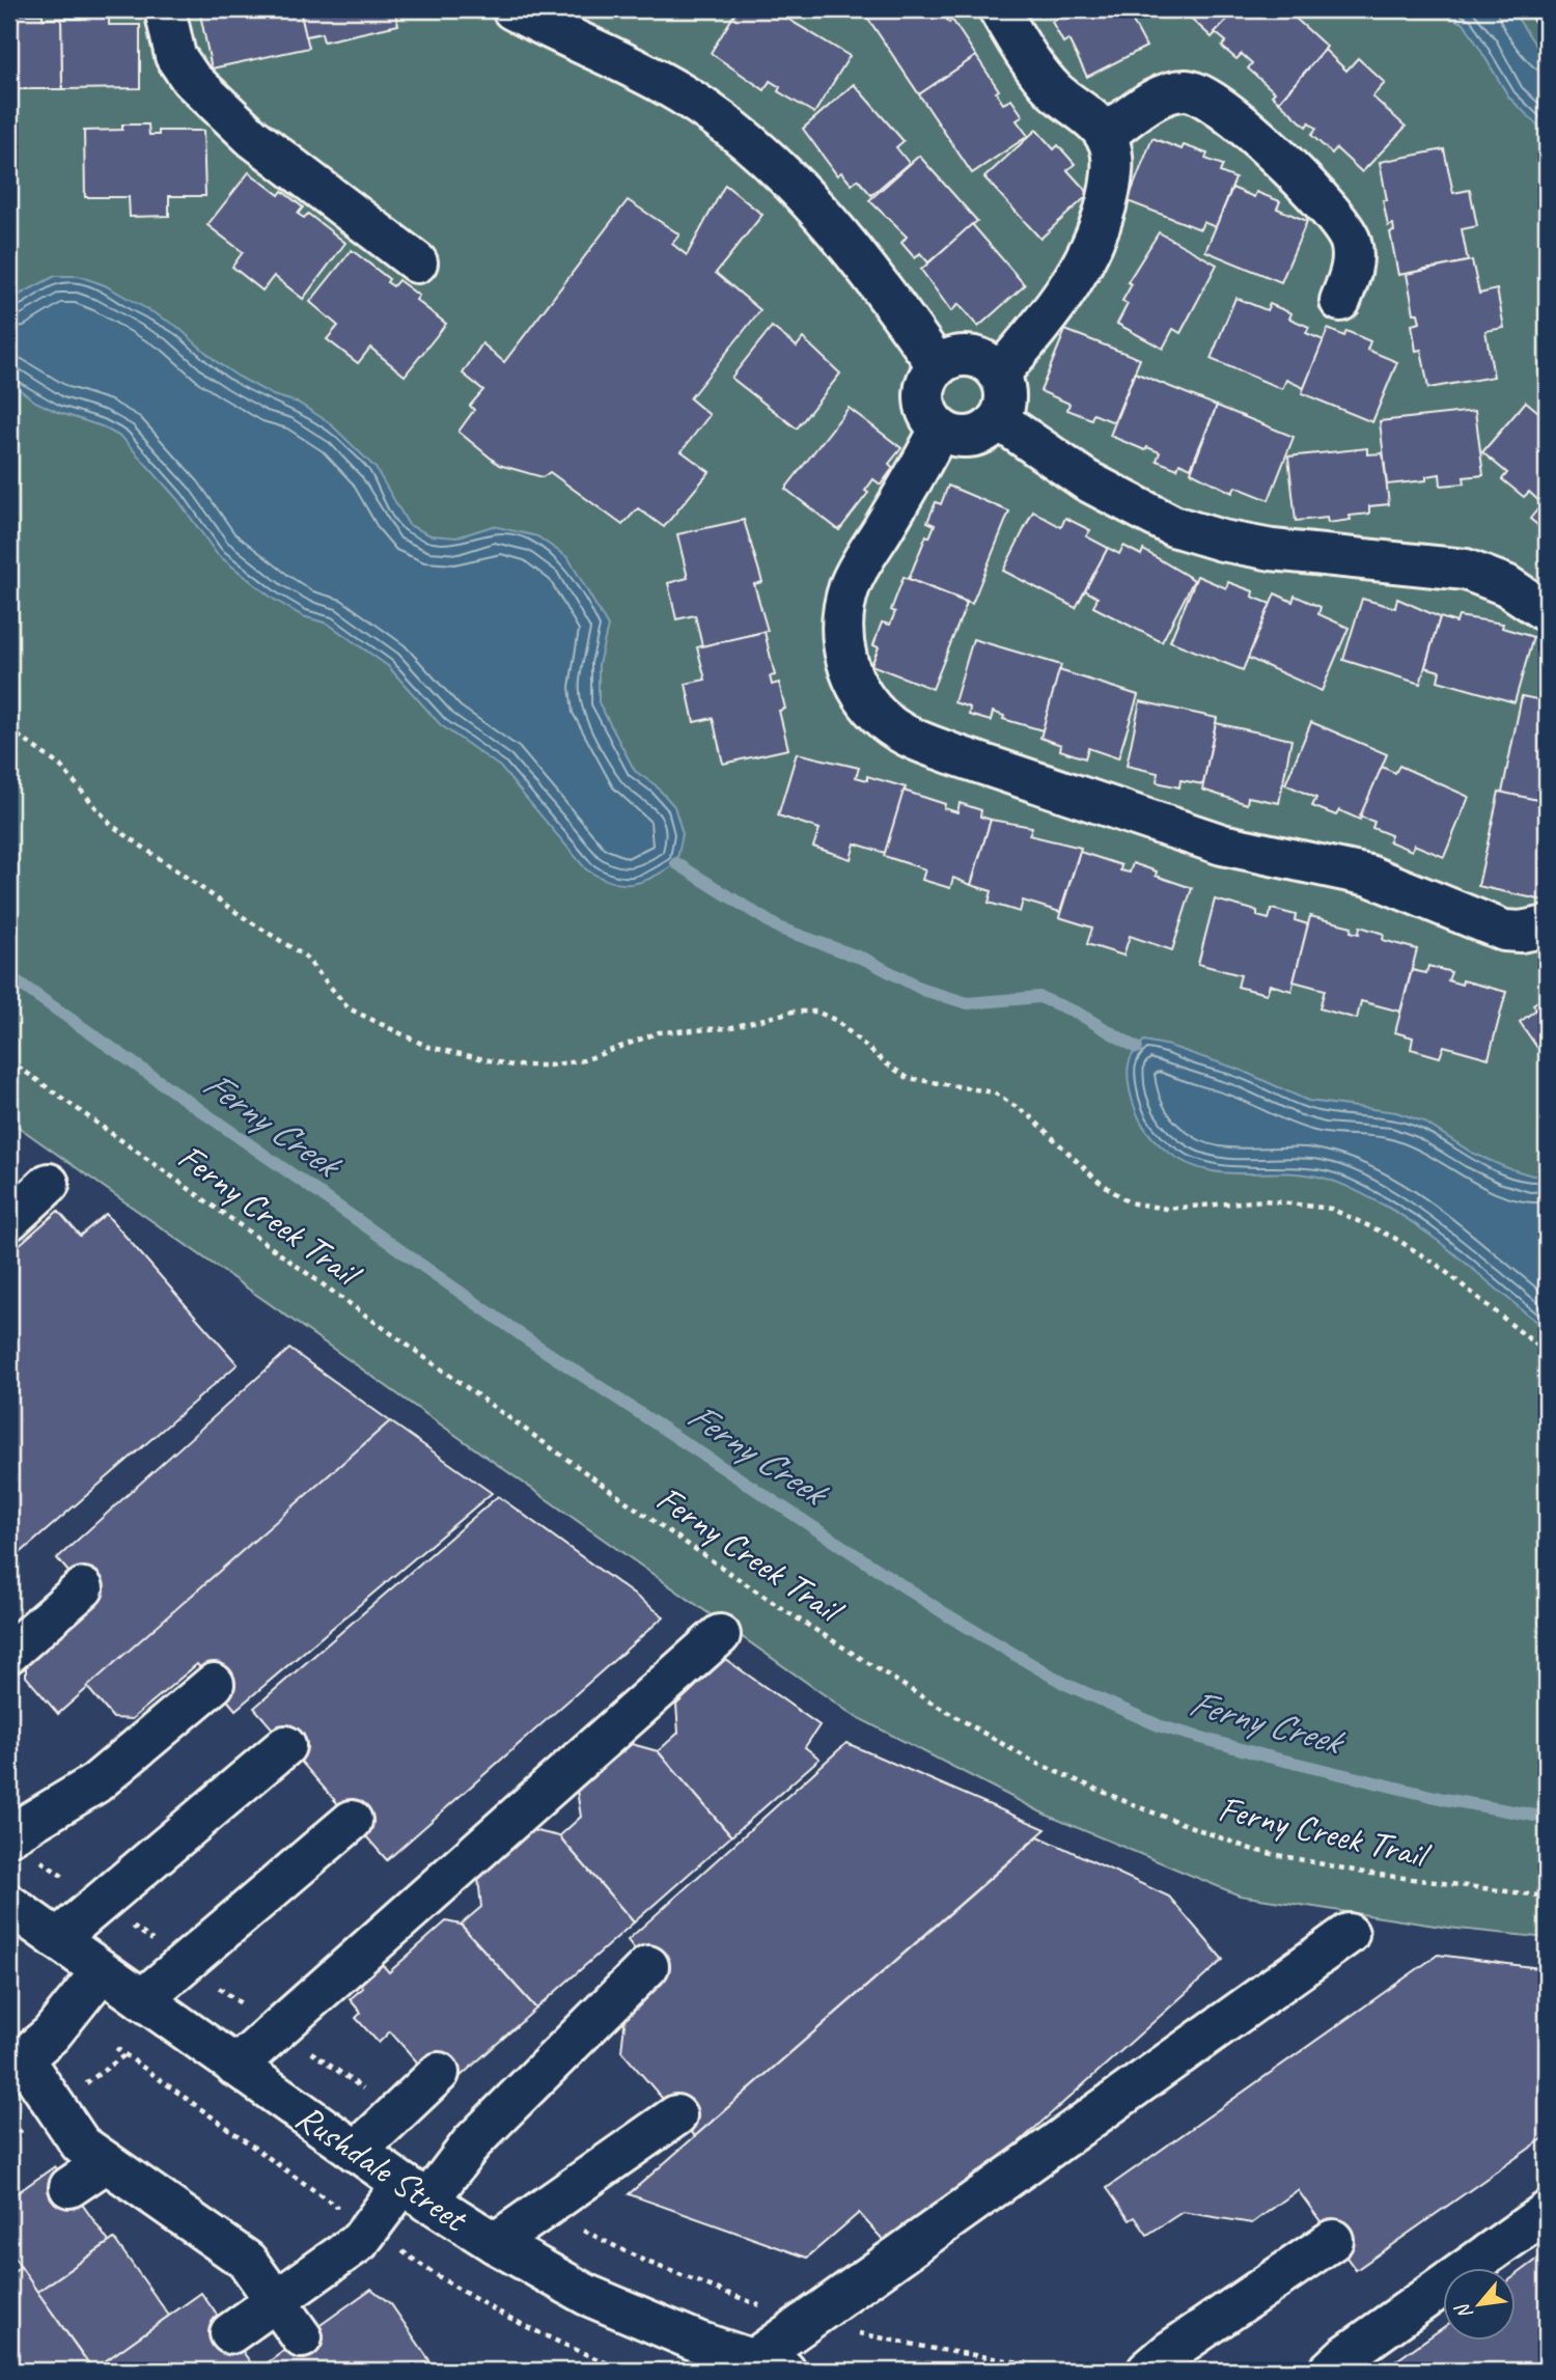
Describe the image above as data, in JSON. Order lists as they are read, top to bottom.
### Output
{
  "streets": {
    "street": ["Rushdale Street"],
    "path": ["Ferny Creek Trail"]
  },
  "water": ["Ferny Creek"],
  "north": "bottom left"
}
